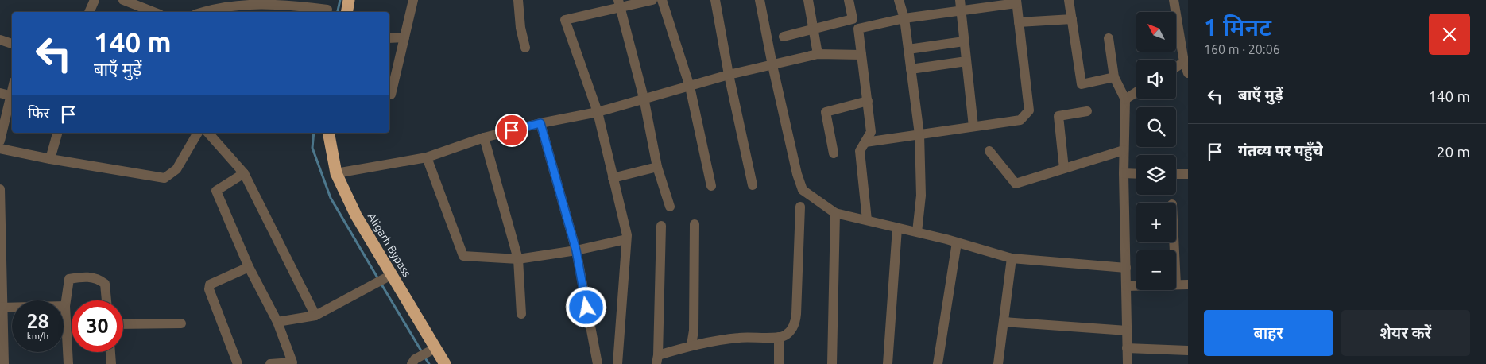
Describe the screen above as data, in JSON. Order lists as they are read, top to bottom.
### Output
{
  "streets": {
    "highway": ["Aligarh Bypass"]
  },
  "north": "top left",
  "page": {
    "heading": ["1 मिनट", "160 m · 20:06"],
    "map_buttons": ["+", "−"],
    "turn": ["140 m", "बाएँ मुड़ें"],
    "list": [
      {
        "name": "बाएँ मुड़ें",
        "value": "140 m"
      },
      {
        "name": "गंतव्य पर पहुँचे",
        "value": "20 m"
      }
    ],
    "then": "फिर",
    "speed": "28 km/h",
    "limit": "30",
    "buttons": ["बाहर", "शेयर करें"]
  }
}
